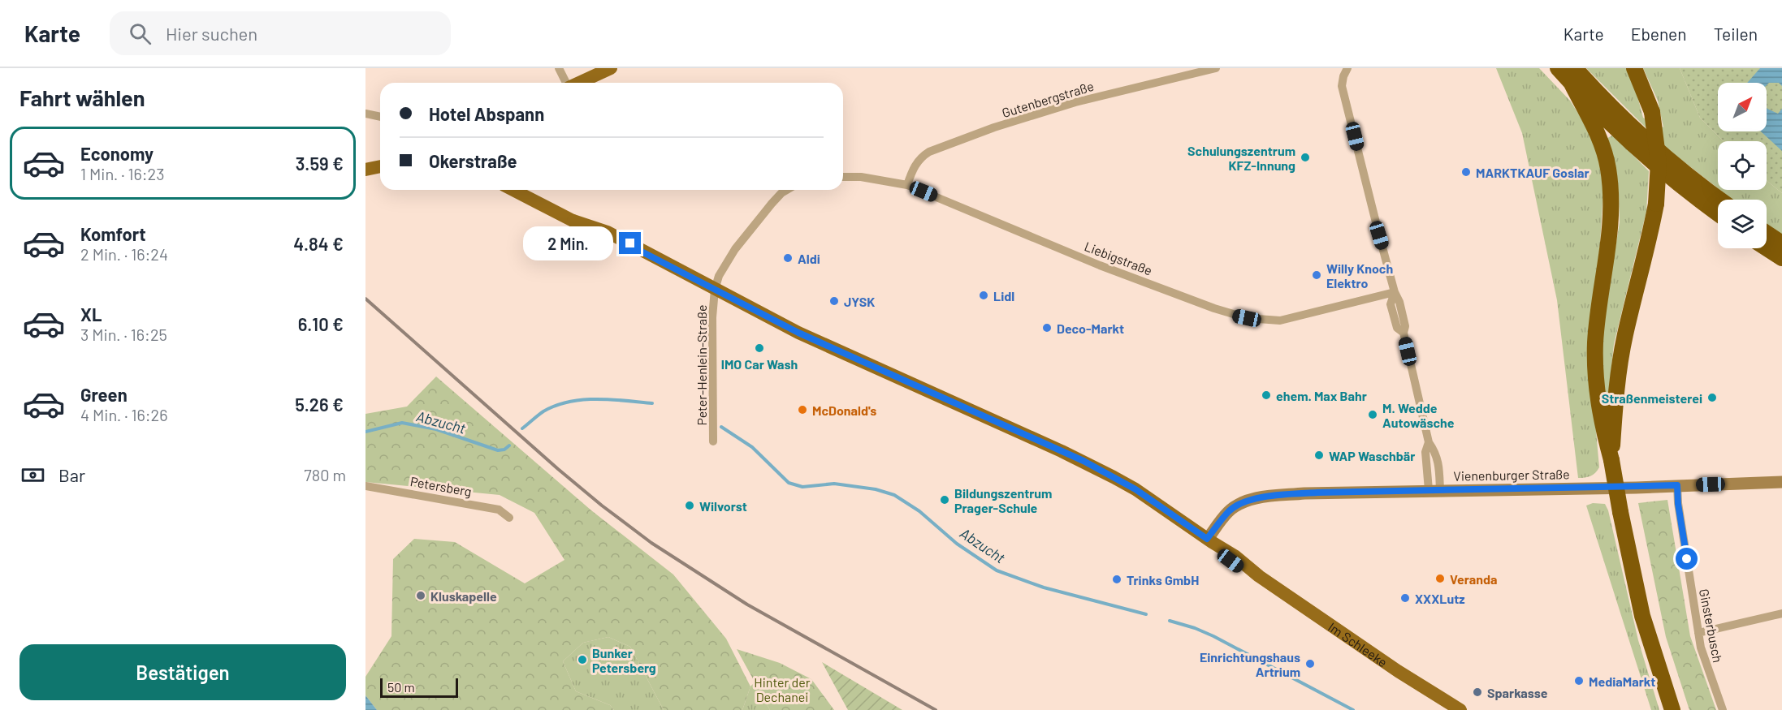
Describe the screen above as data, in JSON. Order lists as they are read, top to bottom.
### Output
{
  "streets": {
    "main road": ["Im Schleeke"],
    "street": [
      "Gutenbergstraße",
      "Liebigstraße",
      "Peter-Henlein-Straße",
      "Vienenburger Straße",
      "Petersberg",
      "Ginsterbusch"
    ]
  },
  "crossings": [
    ["Gutenbergstraße", "Liebigstraße"],
    ["Peter-Henlein-Straße", "Im Schleeke"],
    ["Vienenburger Straße", "Ginsterbusch"],
    ["Vienenburger Straße", "Im Schleeke"]
  ],
  "water": ["Abzucht"],
  "parks": ["Hinter der Dechanei"],
  "places": [
    "Schulungszentrum KFZ-Innung",
    "MARKTKAUF Goslar",
    "Aldi",
    "Willy Knoch Elektro",
    "Lidl",
    "JYSK",
    "Deco-Markt",
    "IMO Car Wash",
    "ehem. Max Bahr",
    "Straßenmeisterei",
    "McDonald's",
    "M. Wedde Autowäsche",
    "WAP Waschbär",
    "Bildungszentrum Prager-Schule",
    "Wilvorst",
    "Veranda",
    "Trinks GmbH",
    "Kluskapelle",
    "XXXLutz",
    "Bunker Petersberg",
    "Einrichtungshaus Artrium",
    "MediaMarkt",
    "Sparkasse"
  ],
  "scale_bar": "50 m",
  "north": "top right",
  "page": {
    "header": "Karte",
    "search": "Hier suchen",
    "nav": ["Karte", "Ebenen", "Teilen"],
    "heading": "Fahrt wählen",
    "banner": ["Hotel Abspann", "Okerstraße"],
    "list": [
      {
        "name": "Economy",
        "note": "1 Min. · 16:23",
        "value": "3.59 €"
      },
      {
        "name": "Komfort",
        "note": "2 Min. · 16:24",
        "value": "4.84 €"
      },
      {
        "name": "XL",
        "note": "3 Min. · 16:25",
        "value": "6.10 €"
      },
      {
        "name": "Green",
        "note": "4 Min. · 16:26",
        "value": "5.26 €"
      }
    ],
    "bubble": "2 Min.",
    "pay": ["Bar", "780 m"],
    "buttons": "Bestätigen",
    "scale": "50 m"
  }
}
